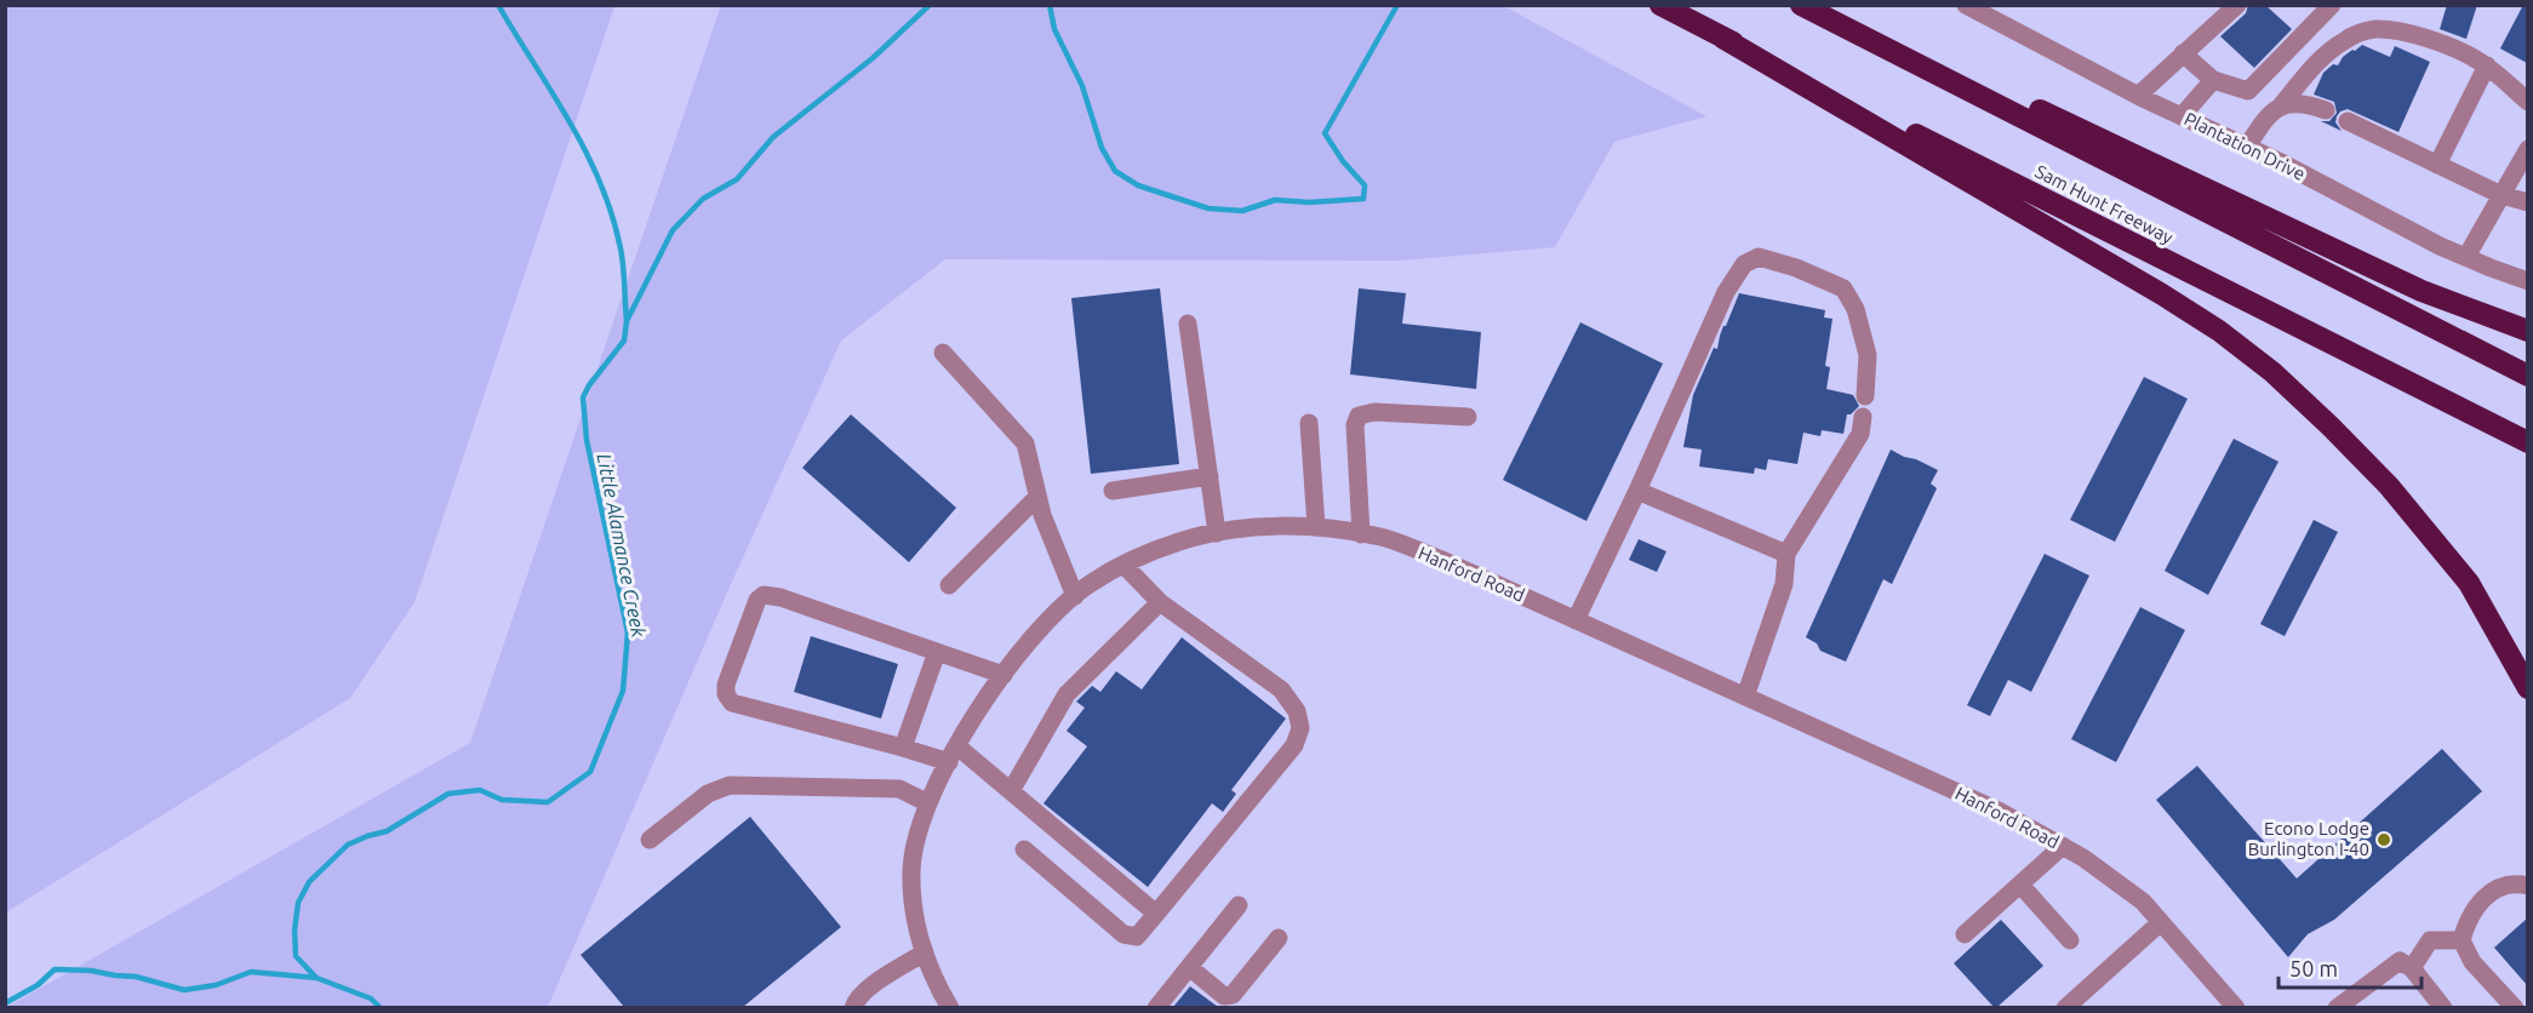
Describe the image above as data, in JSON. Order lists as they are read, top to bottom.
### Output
{
  "streets": {
    "highway": ["Sam Hunt Freeway"],
    "street": ["Plantation Drive", "Hanford Road"]
  },
  "water": ["Little Alamance Creek"],
  "places": ["Econo Lodge Burlington I-40"],
  "scale_bar": "50 m"
}
